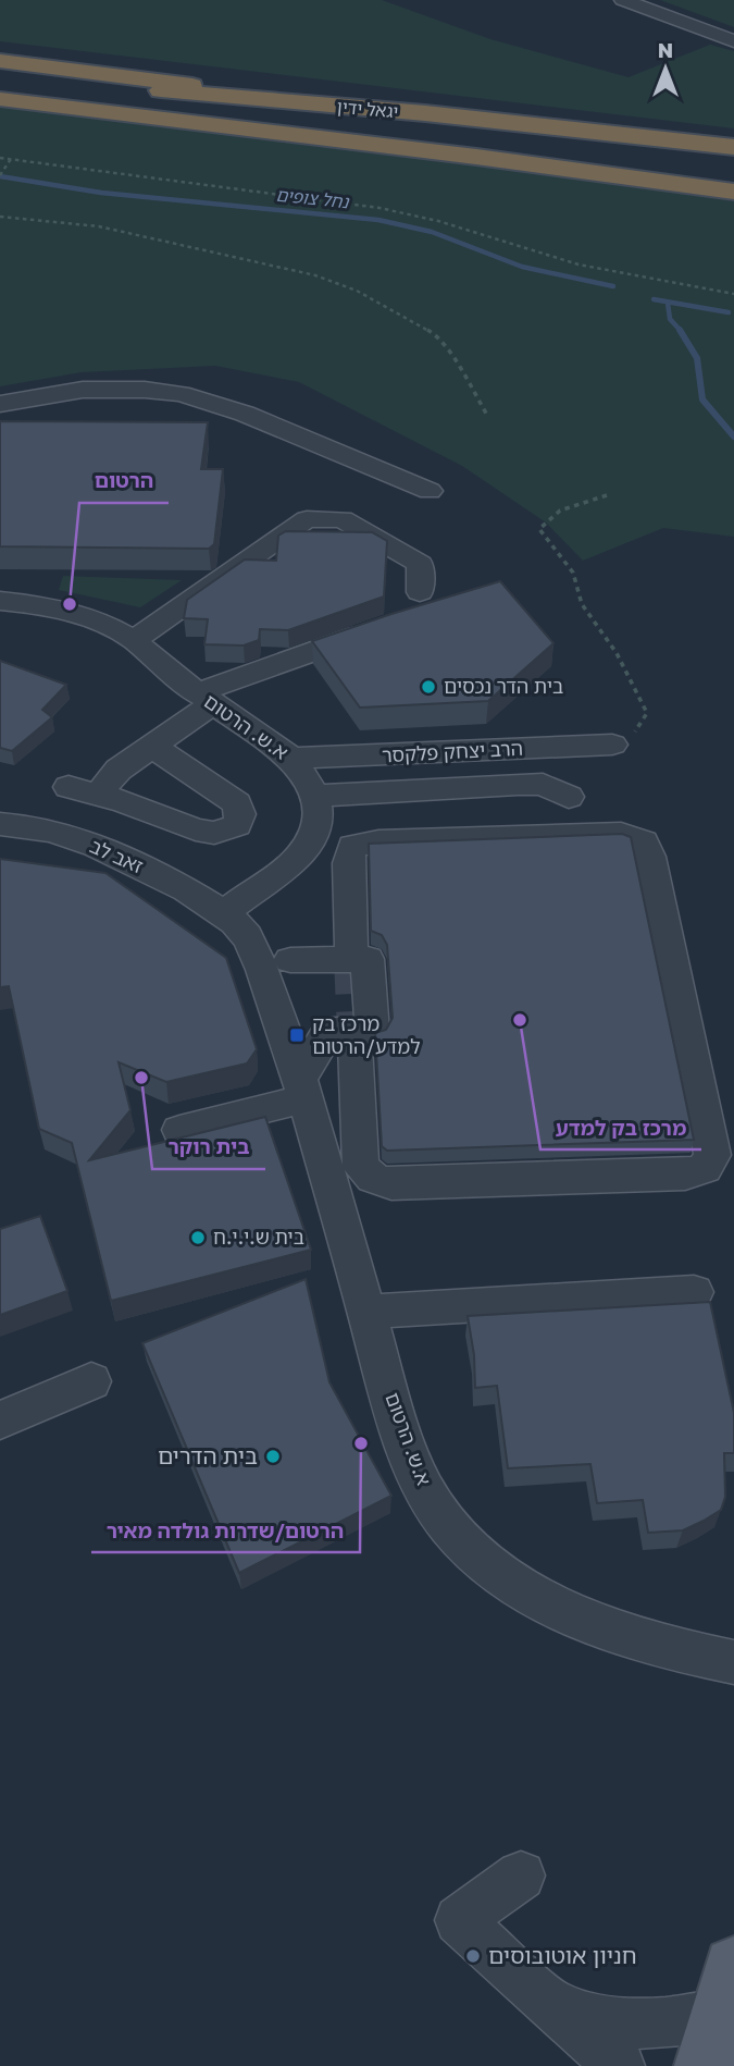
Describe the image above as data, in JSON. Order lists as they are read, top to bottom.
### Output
{
  "streets": {
    "highway": ["יגאל ידין"],
    "street": ["א.ש. הרטום", "הרב יצחק פלקסר", "זאב לב"]
  },
  "crossings": [
    ["א.ש. הרטום", "הרב יצחק פלקסר"],
    ["א.ש. הרטום", "זאב לב"]
  ],
  "water": ["נחל צופים"],
  "places": {
    "other": [
      "הרטום",
      "בית הדר נכסים",
      "מרכז בק למדע",
      "בית רוקר",
      "בית ש.י.י.ח",
      "הרטום/שדרות גולדה מאיר",
      "בית הדרים",
      "חניון אוטובוסים"
    ],
    "transit": ["מרכז בק למדע/הרטום"]
  },
  "north": "top"
}
